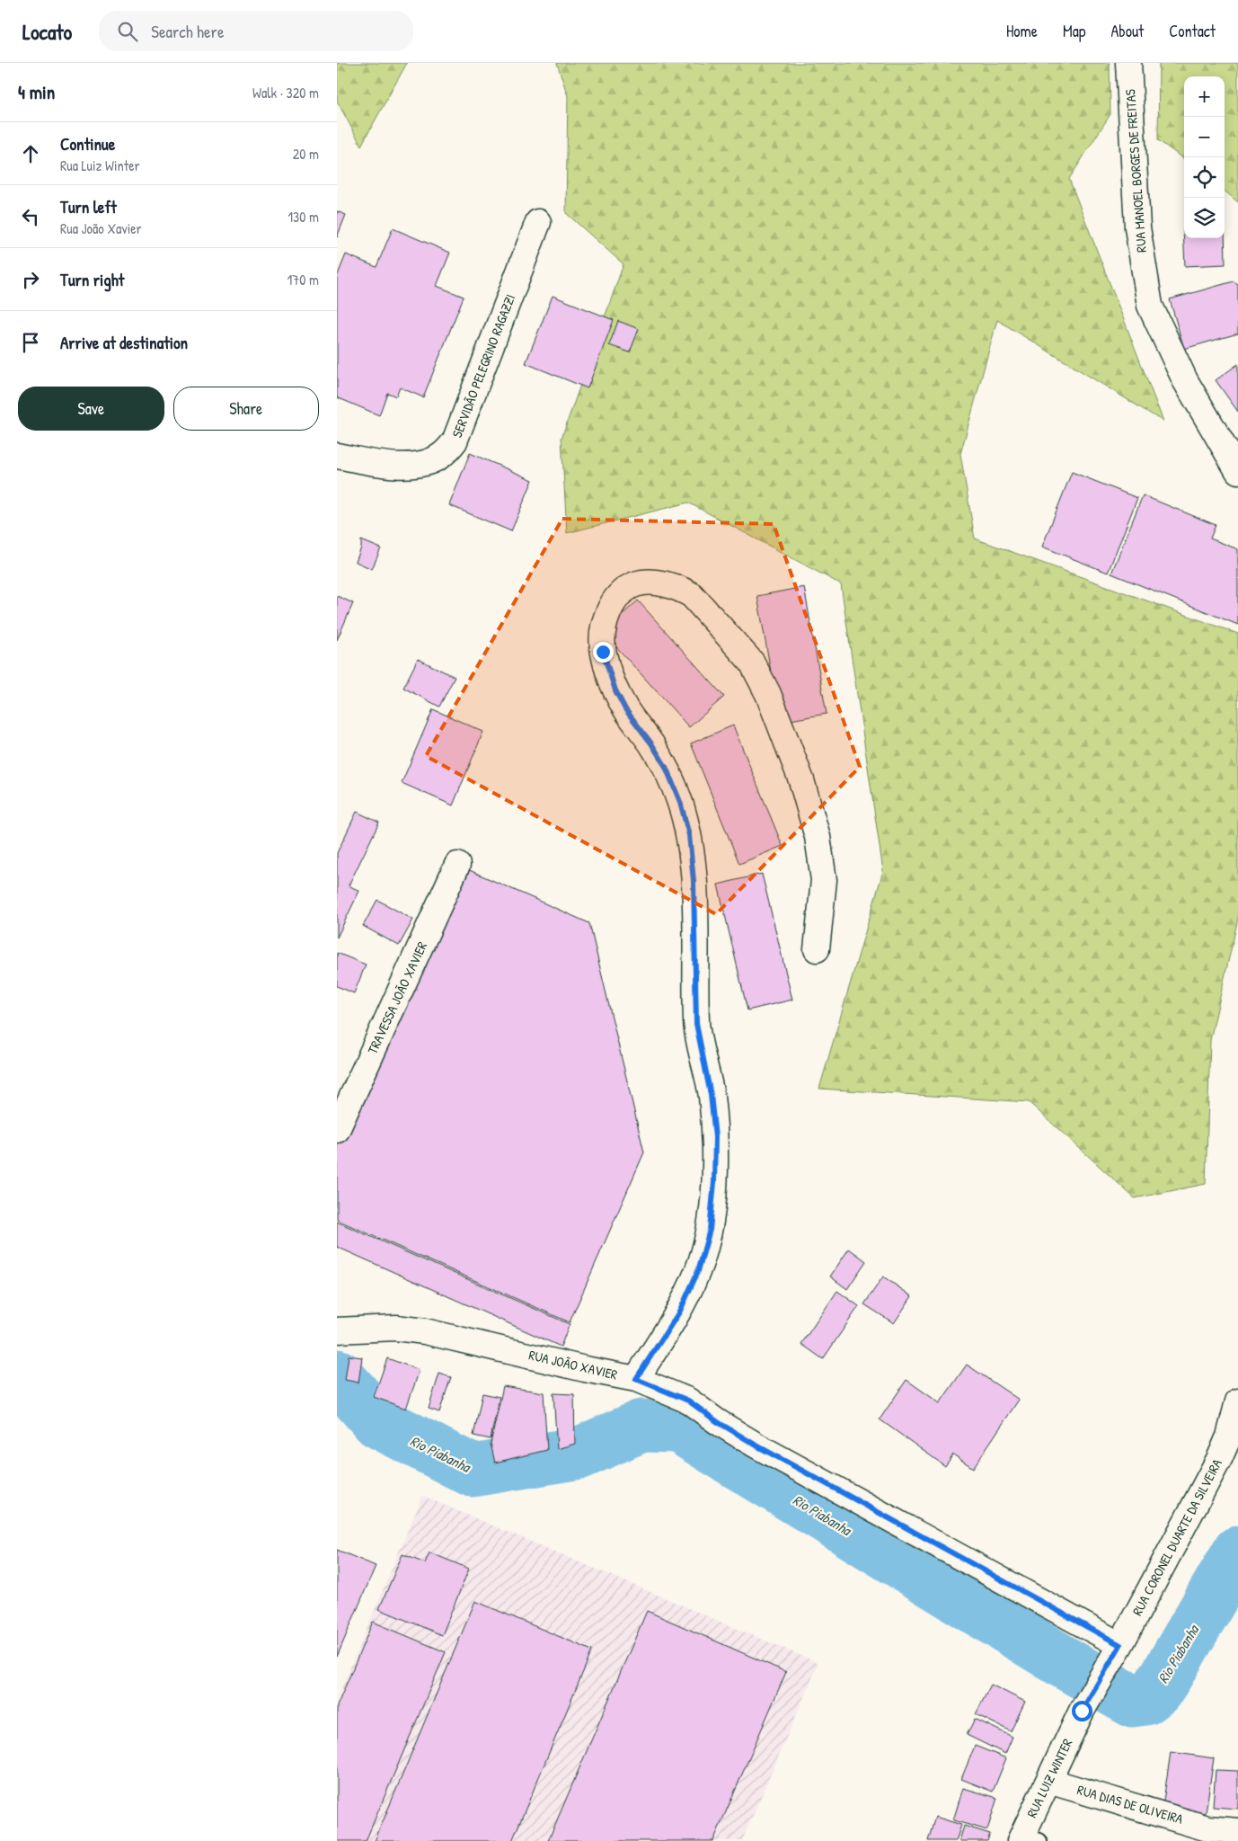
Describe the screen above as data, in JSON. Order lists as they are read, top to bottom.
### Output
{
  "streets": {
    "street": [
      "RUA MANOEL BORGES DE FREITAS",
      "SERVIDÃO PELEGRINO RAGAZZI",
      "TRAVESSA JOÃO XAVIER",
      "RUA JOÃO XAVIER",
      "RUA CORONEL DUARTE DA SILVEIRA",
      "RUA LUIZ WINTER",
      "RUA DIAS DE OLIVEIRA"
    ]
  },
  "crossings": [
    ["RUA JOÃO XAVIER", "RUA CORONEL DUARTE DA SILVEIRA"],
    ["RUA JOÃO XAVIER", "RUA LUIZ WINTER"],
    ["RUA CORONEL DUARTE DA SILVEIRA", "RUA LUIZ WINTER"],
    ["RUA LUIZ WINTER", "RUA DIAS DE OLIVEIRA"]
  ],
  "water": ["Rio Piabanha"],
  "page": {
    "header": "Locato",
    "search": "Search here",
    "nav": [
      "Home",
      "Map",
      "About",
      "Contact"
    ],
    "heading": ["4 min", "Walk · 320 m"],
    "map_buttons": ["+", "−"],
    "list": [
      ["Continue", "Rua Luiz Winter", "20 m"],
      ["Turn left", "Rua João Xavier", "130 m"],
      ["Turn right", "170 m"],
      "Arrive at destination"
    ],
    "buttons": ["Save", "Share"]
  }
}
